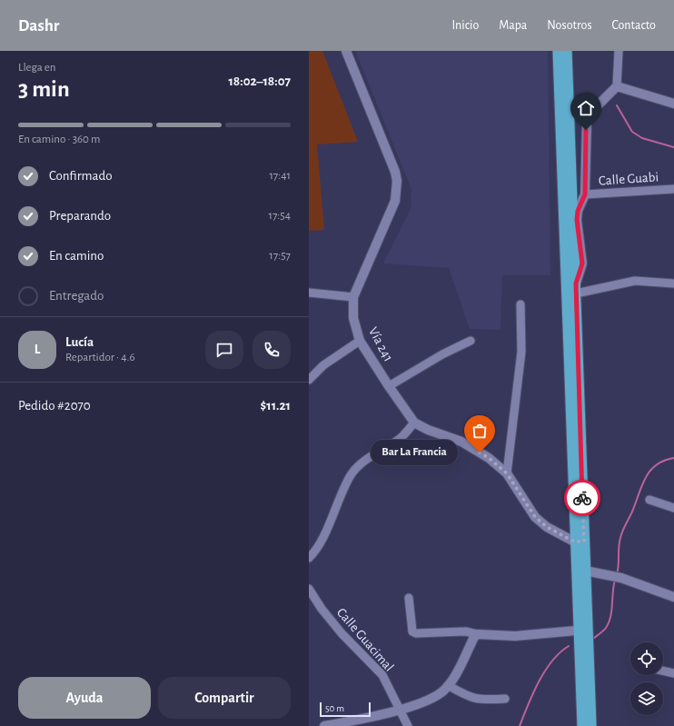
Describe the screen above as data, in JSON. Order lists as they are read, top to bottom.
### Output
{
  "streets": {
    "street": ["Calle Guabi", "Vía 241", "Calle Guacimal"]
  },
  "places": ["Bar La Francia"],
  "scale_bar": "50 m",
  "page": {
    "header": "Dashr",
    "nav": [
      "Inicio",
      "Mapa",
      "Nosotros",
      "Contacto"
    ],
    "heading": ["3 min", "Llega en", "18:02–18:07"],
    "panel": [
      "Lucía",
      "Repartidor · 4.6",
      "Pedido #2070",
      "$11.21"
    ],
    "bar": "En camino · 360 m",
    "list": [
      ["Confirmado", "17:41"],
      ["Preparando", "17:54"],
      ["En camino", "17:57"],
      "Entregado"
    ],
    "round": "L",
    "bubble": "Bar La Francia",
    "buttons": ["Ayuda", "Compartir"],
    "scale": "50 m"
  }
}
